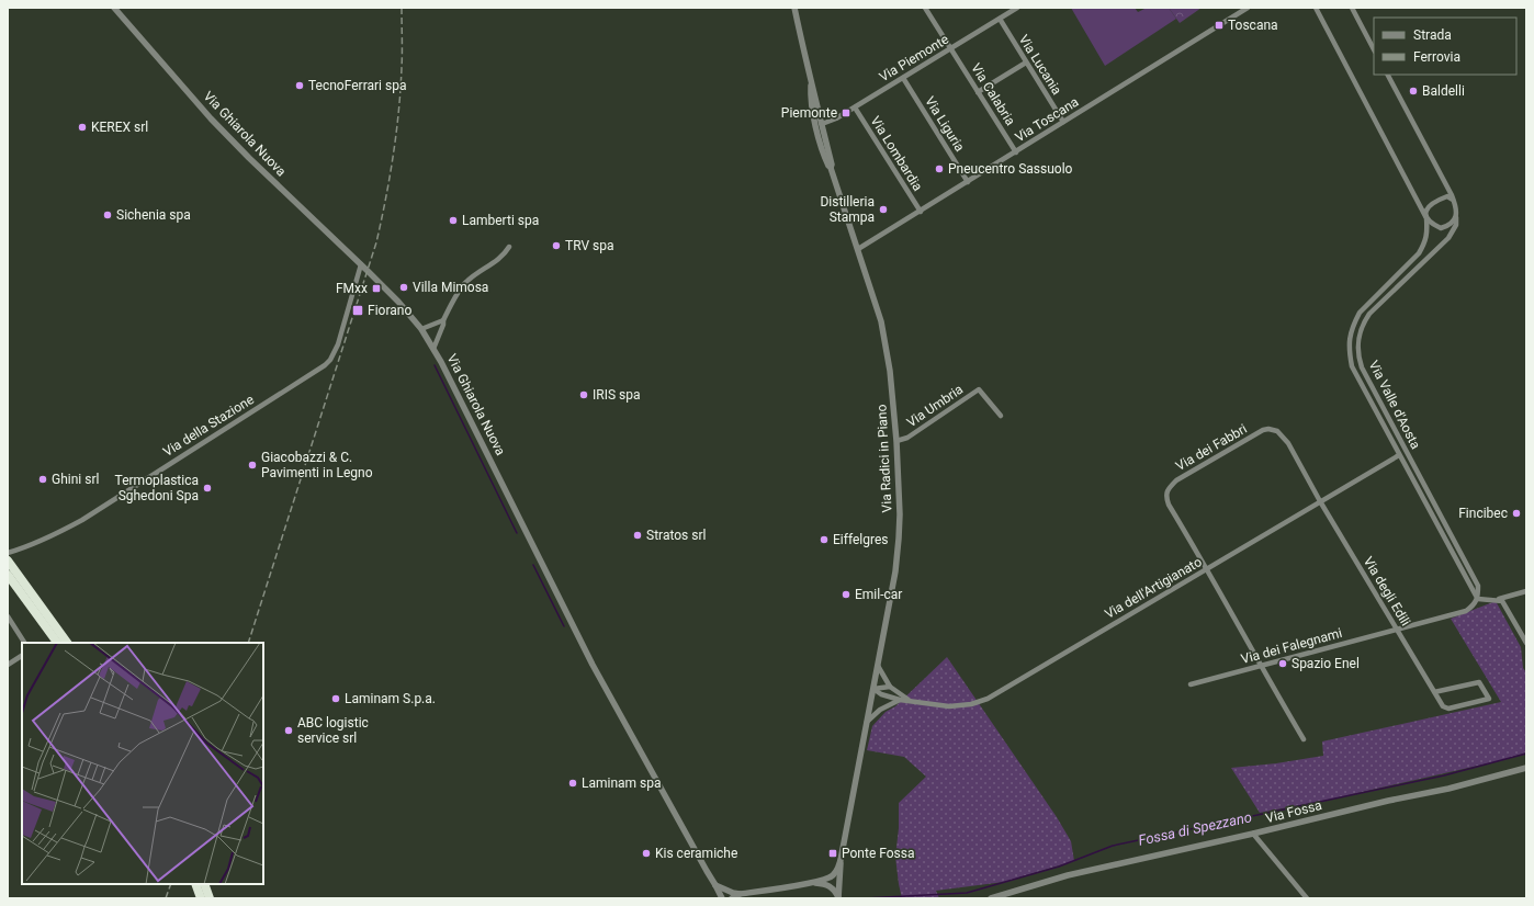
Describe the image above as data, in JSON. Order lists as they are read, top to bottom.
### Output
{
  "streets": {
    "street": [
      "Via Piemonte",
      "Via Lucania",
      "Via Calabria",
      "Via Toscana",
      "Via Liguria",
      "Via Ghiarola Nuova",
      "Via Lombardia",
      "Via Valle d'Aosta",
      "Via Umbria",
      "Via della Stazione",
      "Via dei Fabbri",
      "Via Radici in Piano",
      "Via dell'Artigianato",
      "Via degli Edili",
      "Via dei Falegnami",
      "Via Fossa"
    ]
  },
  "crossings": [
    ["Via Piemonte", "Via Lucania"],
    ["Via Piemonte", "Via Calabria"],
    ["Via Piemonte", "Via Liguria"],
    ["Via Piemonte", "Via Lombardia"],
    ["Via Lucania", "Via Toscana"],
    ["Via Calabria", "Via Toscana"],
    ["Via Toscana", "Via Liguria"],
    ["Via Toscana", "Via Lombardia"],
    ["Via Toscana", "Via Radici in Piano"],
    ["Via Ghiarola Nuova", "Via della Stazione"],
    ["Via Valle d'Aosta", "Via dell'Artigianato"],
    ["Via Umbria", "Via Radici in Piano"],
    ["Via dei Fabbri", "Via dell'Artigianato"],
    ["Via dei Fabbri", "Via degli Edili"],
    ["Via Radici in Piano", "Via dell'Artigianato"],
    ["Via dell'Artigianato", "Via degli Edili"],
    ["Via degli Edili", "Via dei Falegnami"]
  ],
  "water": ["Fossa di Spezzano"],
  "places": {
    "transit": [
      "Toscana",
      "Piemonte",
      "FMxx",
      "Fiorano",
      "Ponte Fossa"
    ],
    "other": [
      "TecnoFerrari spa",
      "Baldelli",
      "KEREX srl",
      "Pneucentro Sassuolo",
      "Distilleria Stampa",
      "Sichenia spa",
      "Lamberti spa",
      "TRV spa",
      "Villa Mimosa",
      "IRIS spa",
      "Giacobazzi & C. Pavimenti in Legno",
      "Ghini srl",
      "Termoplastica Sghedoni Spa",
      "Fincibec",
      "Stratos srl",
      "Eiffelgres",
      "Emil-car",
      "Spazio Enel",
      "Laminam S.p.a.",
      "ABC logistic service srl",
      "Laminam spa",
      "Kis ceramiche"
    ]
  },
  "legend": ["Strada", "Ferrovia"]
}
